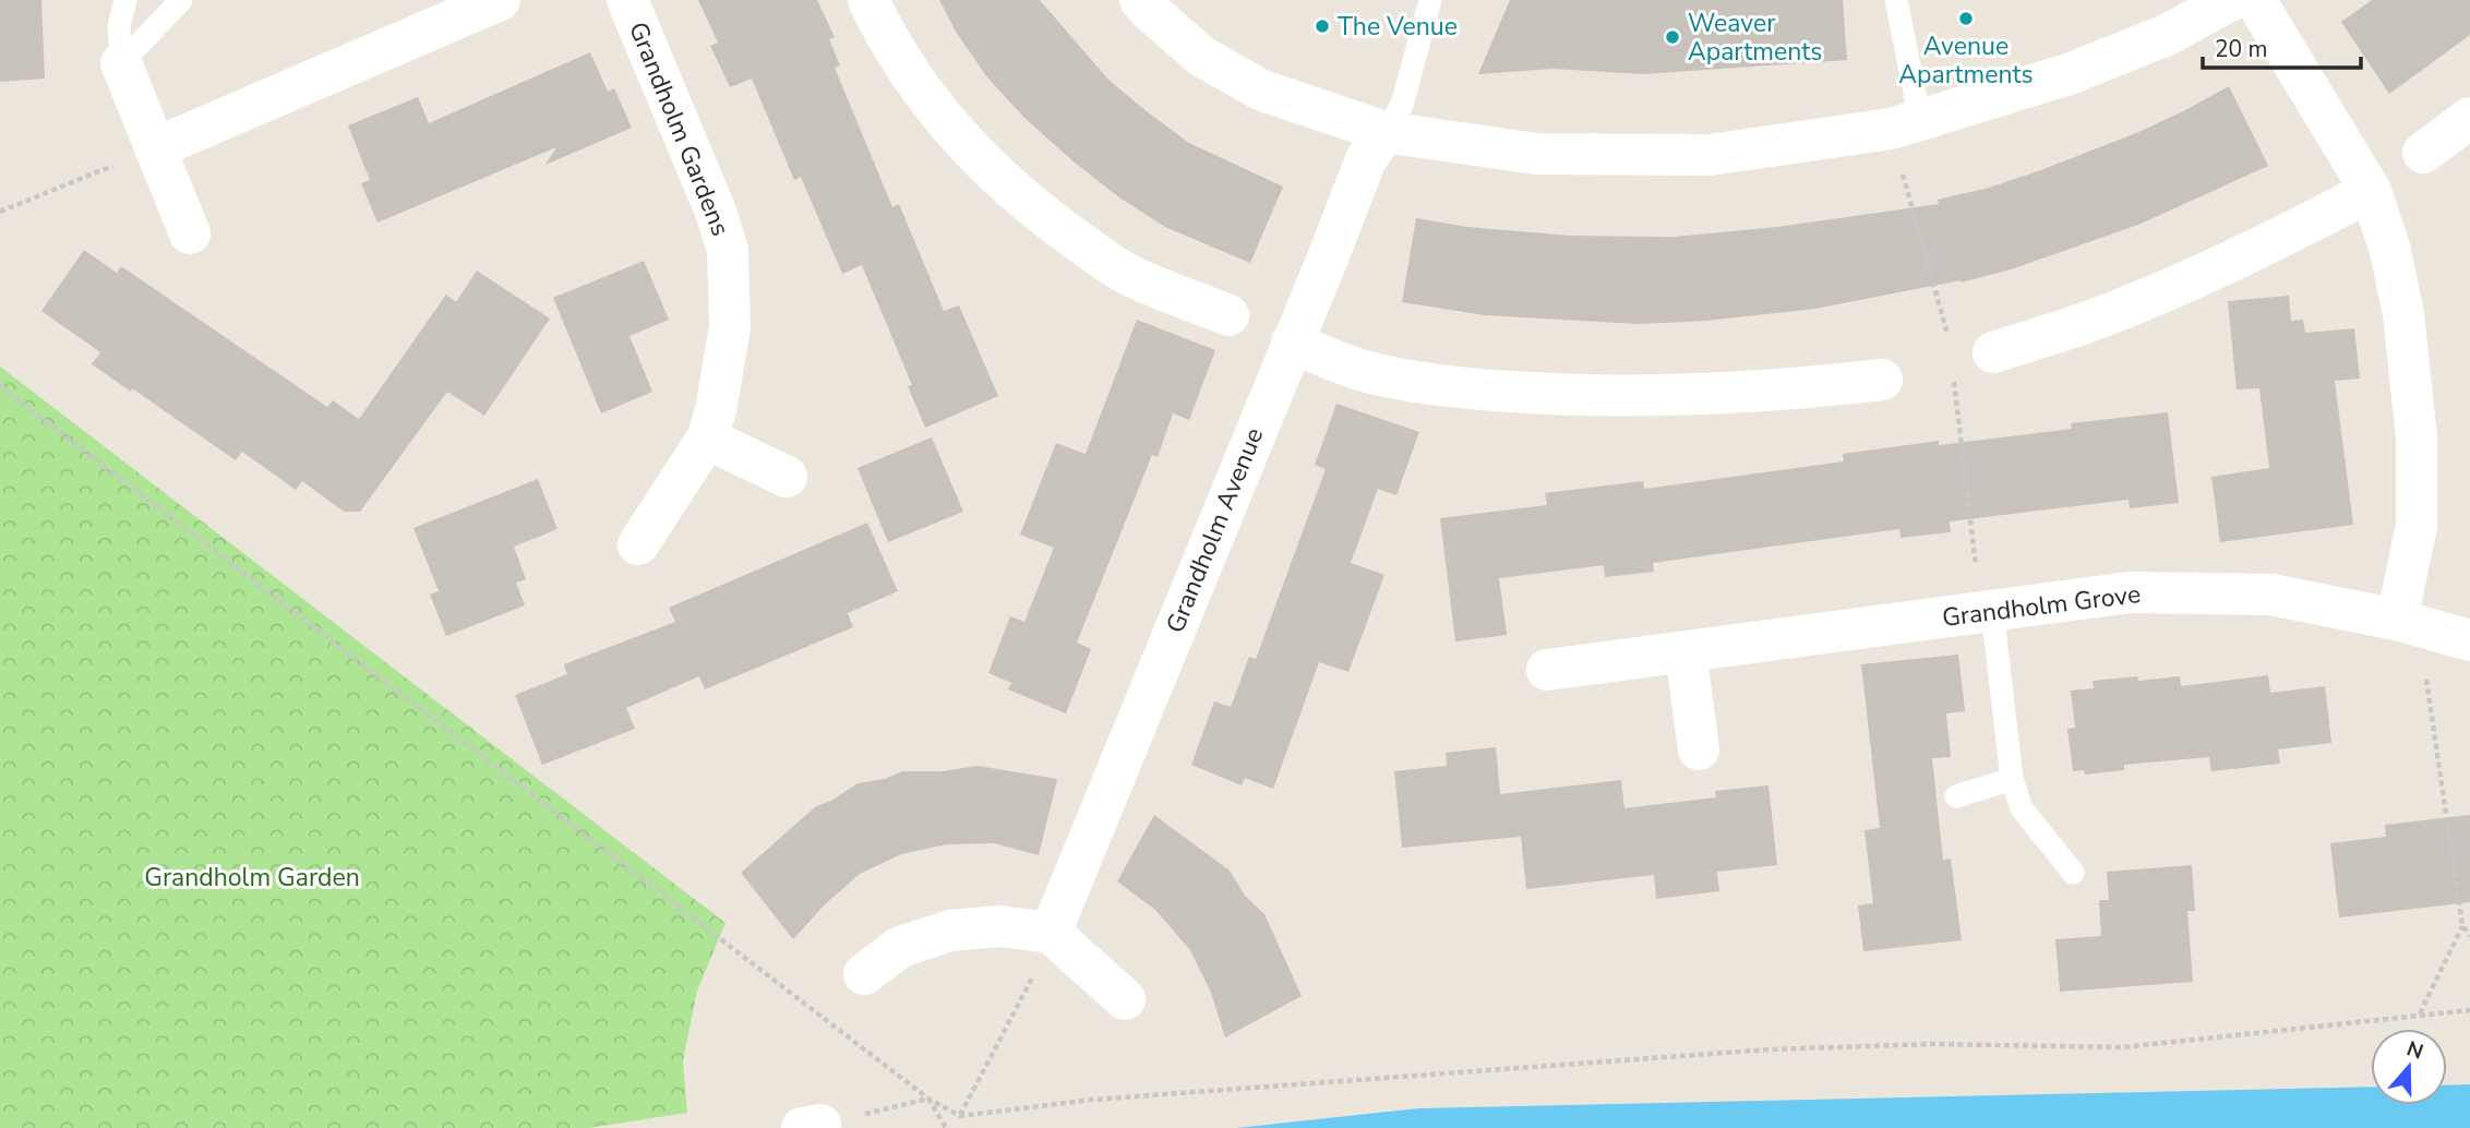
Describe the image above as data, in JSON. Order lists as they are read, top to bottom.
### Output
{
  "streets": {
    "street": ["Grandholm Gardens", "Grandholm Avenue", "Grandholm Grove"]
  },
  "parks": ["Grandholm Garden"],
  "places": ["Avenue Apartments", "The Venue", "Weaver Apartments"],
  "scale_bar": "20 m",
  "north": "top"
}
